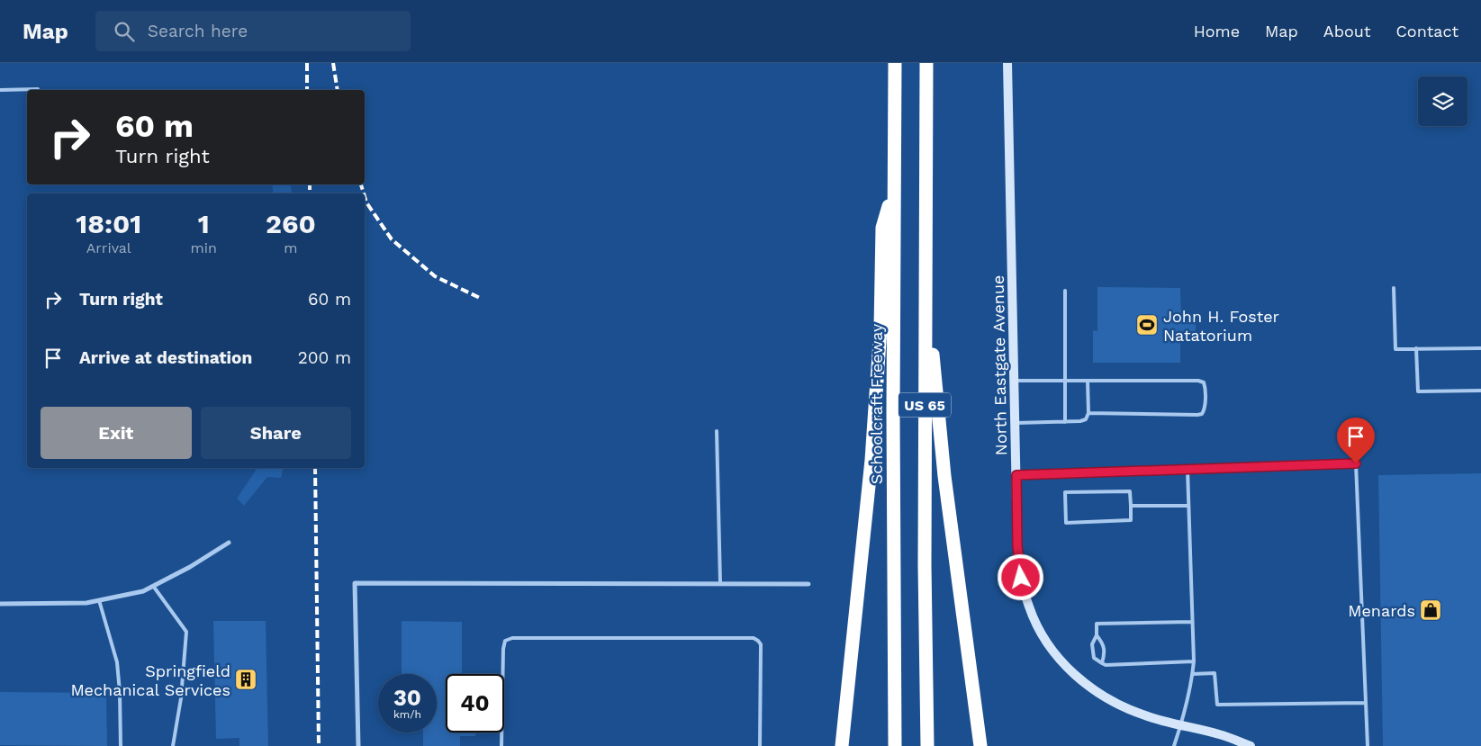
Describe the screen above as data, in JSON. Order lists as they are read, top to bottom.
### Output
{
  "streets": {
    "highway": ["Schoolcraft Freeway", "US 65"],
    "street": ["North Eastgate Avenue"]
  },
  "places": {
    "sports": ["John H. Foster Natatorium"],
    "shop": ["Menards"],
    "building": ["Springfield Mechanical Services"]
  },
  "page": {
    "header": "Map",
    "search": "Search here",
    "nav": [
      "Home",
      "Map",
      "About",
      "Contact"
    ],
    "turn": ["60 m", "Turn right"],
    "eta": [
      "18:01",
      "Arrival",
      "1",
      "min",
      "260",
      "m"
    ],
    "list": [
      {
        "name": "Turn right",
        "value": "60 m"
      },
      {
        "name": "Arrive at destination",
        "value": "200 m"
      }
    ],
    "buttons": ["Exit", "Share"],
    "speed": "30 km/h",
    "limit": "40"
  }
}
